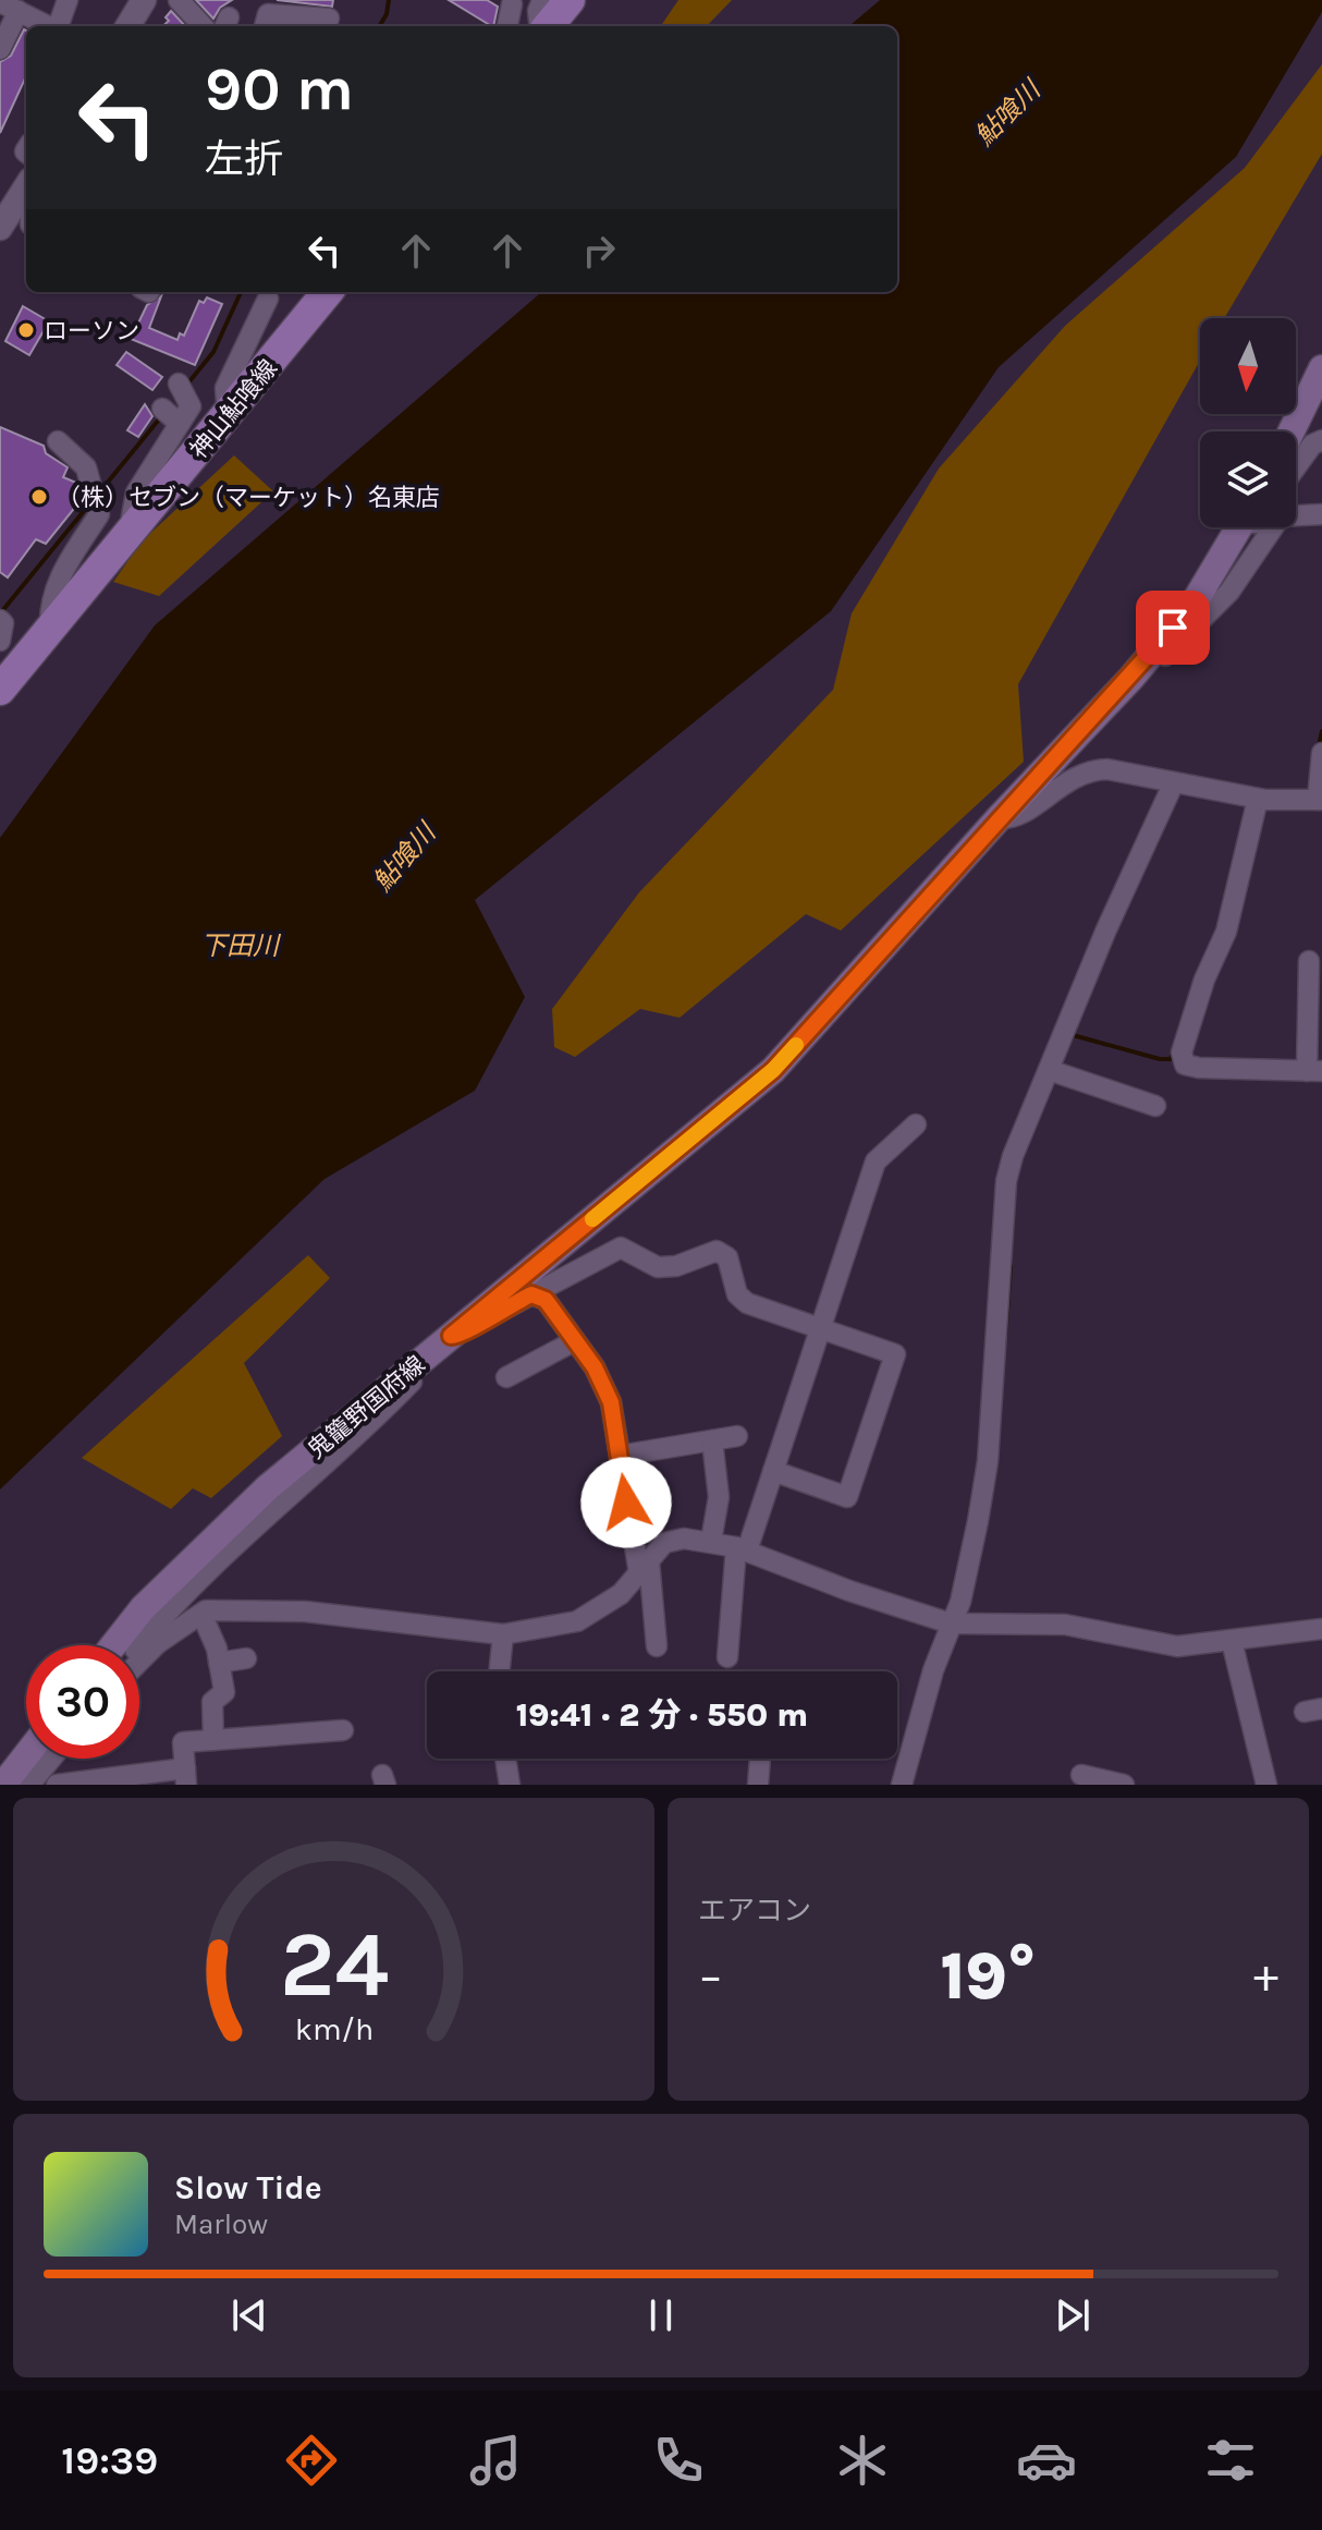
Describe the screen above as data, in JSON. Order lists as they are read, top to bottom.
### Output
{
  "streets": {
    "main road": ["神山鮎喰線", "鬼籠野国府線"]
  },
  "water": ["鮎喰川", "下田川"],
  "places": ["ローソン", "（株）セブン（マーケット）名東店"],
  "north": "bottom",
  "page": {
    "turn": ["90 m", "左折"],
    "limit": "30",
    "trip": "19:41 · 2 分 · 550 m",
    "tile": "エアコン",
    "heat": ["−", "19°", "+"],
    "song": ["Slow Tide", "Marlow"],
    "tabs": "19:39",
    "gauge": ["24", "km/h"]
  }
}
